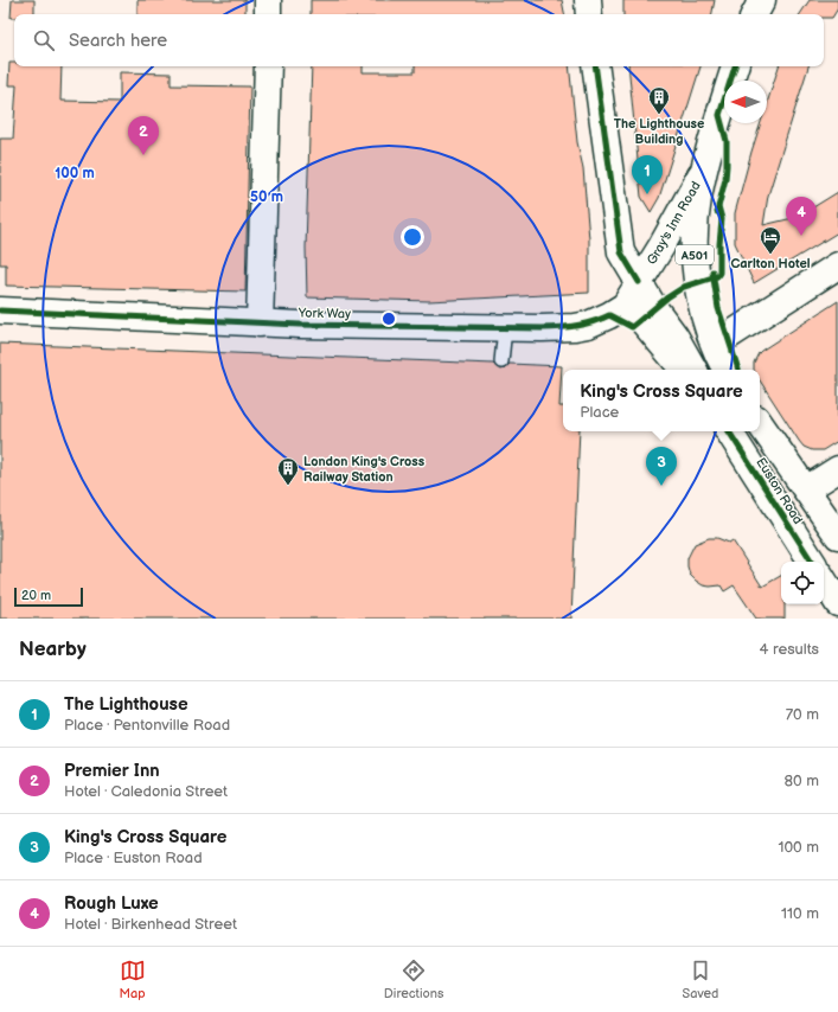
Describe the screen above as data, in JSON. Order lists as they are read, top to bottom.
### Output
{
  "streets": {
    "main road": [
      "Gray's Inn Road",
      "A501",
      "York Way",
      "Euston Road"
    ]
  },
  "crossings": [
    ["Gray's Inn Road", "A501"],
    ["Gray's Inn Road", "York Way"]
  ],
  "places": {
    "building": ["The Lighthouse Building", "London King's Cross Railway Station"],
    "hotel": ["Carlton Hotel"]
  },
  "scale_bar": "20 m",
  "north": "left",
  "page": {
    "search": "Search here",
    "pins": [
      "2",
      "1",
      "4",
      "3"
    ],
    "popup": ["King's Cross Square", "Place"],
    "scale": "20 m",
    "heading": ["Nearby", "4 results"],
    "list": [
      {
        "mark": "1",
        "name": "The Lighthouse",
        "note": "Place · Pentonville Road",
        "value": "70 m"
      },
      {
        "mark": "2",
        "name": "Premier Inn",
        "note": "Hotel · Caledonia Street",
        "value": "80 m"
      },
      {
        "mark": "3",
        "name": "King's Cross Square",
        "note": "Place · Euston Road",
        "value": "100 m"
      },
      {
        "mark": "4",
        "name": "Rough Luxe",
        "note": "Hotel · Birkenhead Street",
        "value": "110 m"
      }
    ],
    "nav": ["Map", "Directions", "Saved"]
  },
  "rings": ["100 m", "50 m"]
}
